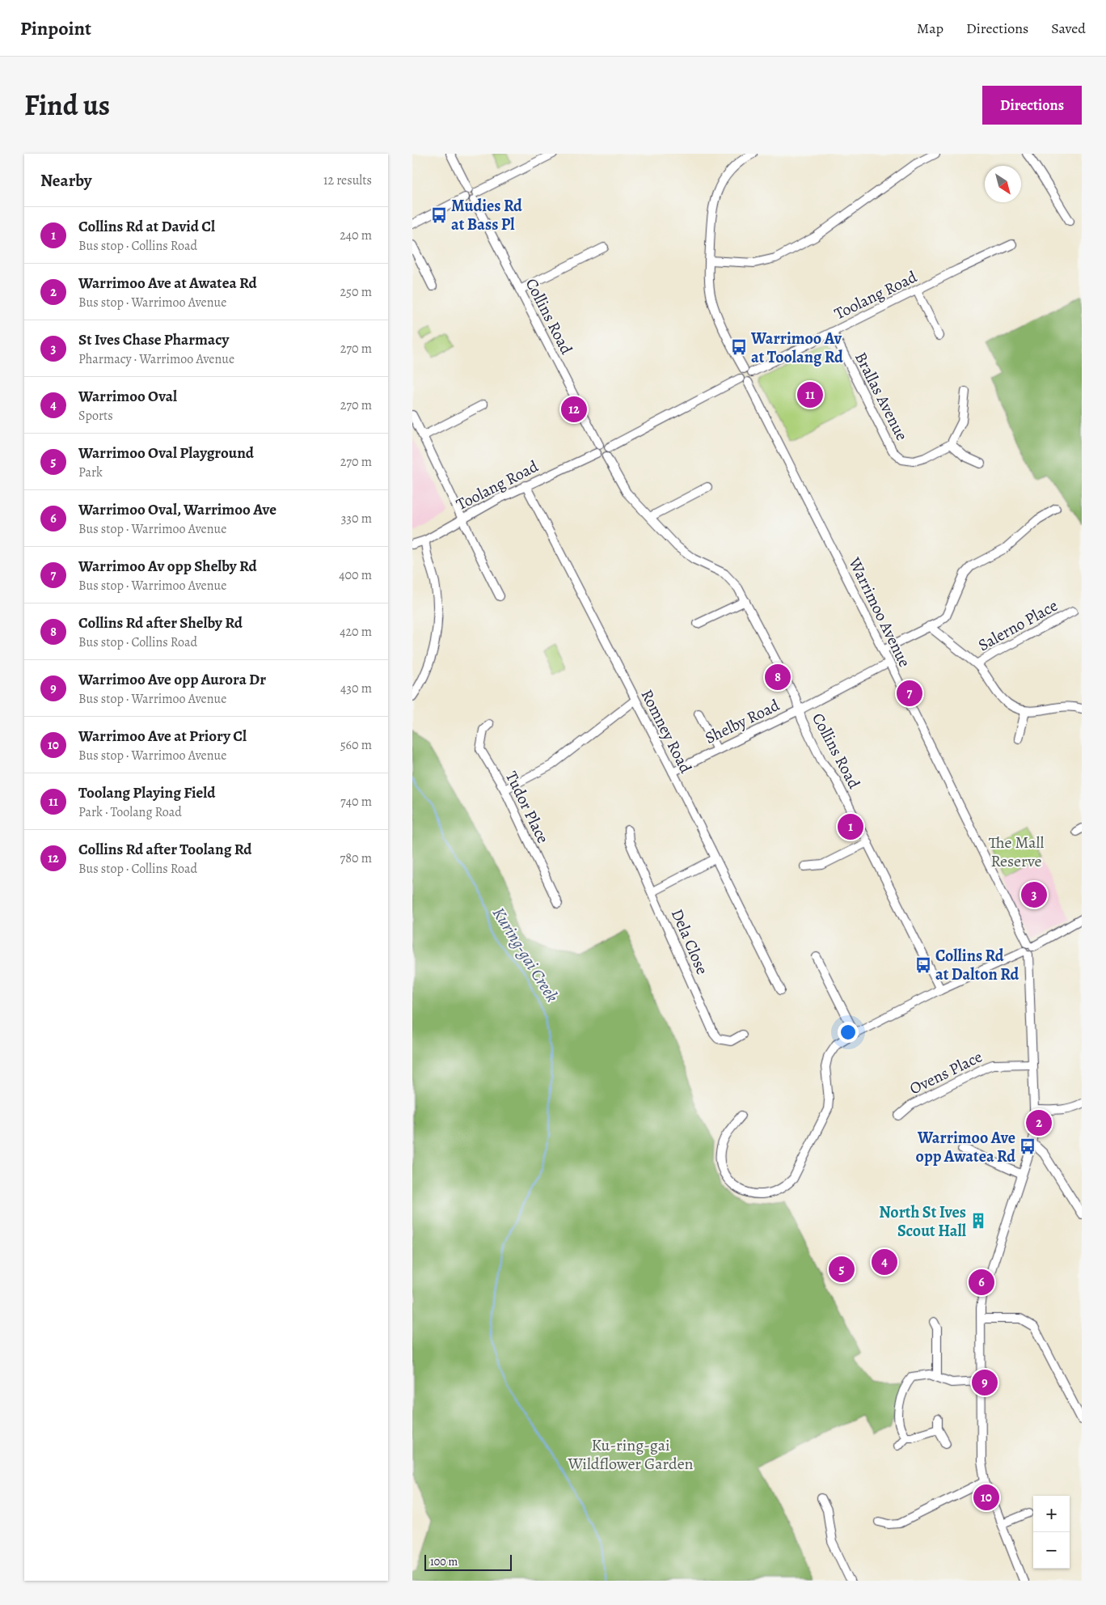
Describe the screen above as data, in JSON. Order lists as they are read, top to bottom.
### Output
{
  "streets": {
    "street": [
      "Toolang Road",
      "Collins Road",
      "Brallas Avenue",
      "Warrimoo Avenue",
      "Salerno Place",
      "Shelby Road",
      "Romney Road",
      "Tudor Place",
      "Dela Close",
      "Ovens Place"
    ]
  },
  "crossings": [
    ["Toolang Road", "Collins Road"],
    ["Toolang Road", "Brallas Avenue"],
    ["Toolang Road", "Warrimoo Avenue"],
    ["Toolang Road", "Romney Road"],
    ["Collins Road", "Shelby Road"],
    ["Warrimoo Avenue", "Shelby Road"],
    ["Warrimoo Avenue", "Ovens Place"],
    ["Shelby Road", "Romney Road"]
  ],
  "water": ["Kuring-gai Creek"],
  "parks": ["The Mall Reserve", "Ku-ring-gai Wildflower Garden"],
  "places": {
    "bus stop": [
      "Mudies Rd at Bass Pl",
      "Warrimoo Av at Toolang Rd",
      "Collins Rd at Dalton Rd",
      "Warrimoo Ave opp Awatea Rd"
    ],
    "building": ["North St Ives Scout Hall"]
  },
  "scale_bar": "100 m",
  "north": "bottom right",
  "page": {
    "header": "Pinpoint",
    "nav": ["Map", "Directions", "Saved"],
    "title": "Find us",
    "buttons": "Directions",
    "heading": ["Nearby", "12 results"],
    "list": [
      {
        "mark": "1",
        "name": "Collins Rd at David Cl",
        "note": "Bus stop · Collins Road",
        "value": "240 m"
      },
      {
        "mark": "2",
        "name": "Warrimoo Ave at Awatea Rd",
        "note": "Bus stop · Warrimoo Avenue",
        "value": "250 m"
      },
      {
        "mark": "3",
        "name": "St Ives Chase Pharmacy",
        "note": "Pharmacy · Warrimoo Avenue",
        "value": "270 m"
      },
      {
        "mark": "4",
        "name": "Warrimoo Oval",
        "note": "Sports",
        "value": "270 m"
      },
      {
        "mark": "5",
        "name": "Warrimoo Oval Playground",
        "note": "Park",
        "value": "270 m"
      },
      {
        "mark": "6",
        "name": "Warrimoo Oval, Warrimoo Ave",
        "note": "Bus stop · Warrimoo Avenue",
        "value": "330 m"
      },
      {
        "mark": "7",
        "name": "Warrimoo Av opp Shelby Rd",
        "note": "Bus stop · Warrimoo Avenue",
        "value": "400 m"
      },
      {
        "mark": "8",
        "name": "Collins Rd after Shelby Rd",
        "note": "Bus stop · Collins Road",
        "value": "420 m"
      },
      {
        "mark": "9",
        "name": "Warrimoo Ave opp Aurora Dr",
        "note": "Bus stop · Warrimoo Avenue",
        "value": "430 m"
      },
      {
        "mark": "10",
        "name": "Warrimoo Ave at Priory Cl",
        "note": "Bus stop · Warrimoo Avenue",
        "value": "560 m"
      },
      {
        "mark": "11",
        "name": "Toolang Playing Field",
        "note": "Park · Toolang Road",
        "value": "740 m"
      },
      {
        "mark": "12",
        "name": "Collins Rd after Toolang Rd",
        "note": "Bus stop · Collins Road",
        "value": "780 m"
      }
    ],
    "pins": [
      "11",
      "12",
      "8",
      "7",
      "1",
      "3",
      "2",
      "4",
      "5",
      "6",
      "9",
      "10"
    ],
    "map_buttons": ["+", "−"],
    "scale": "100 m"
  }
}
